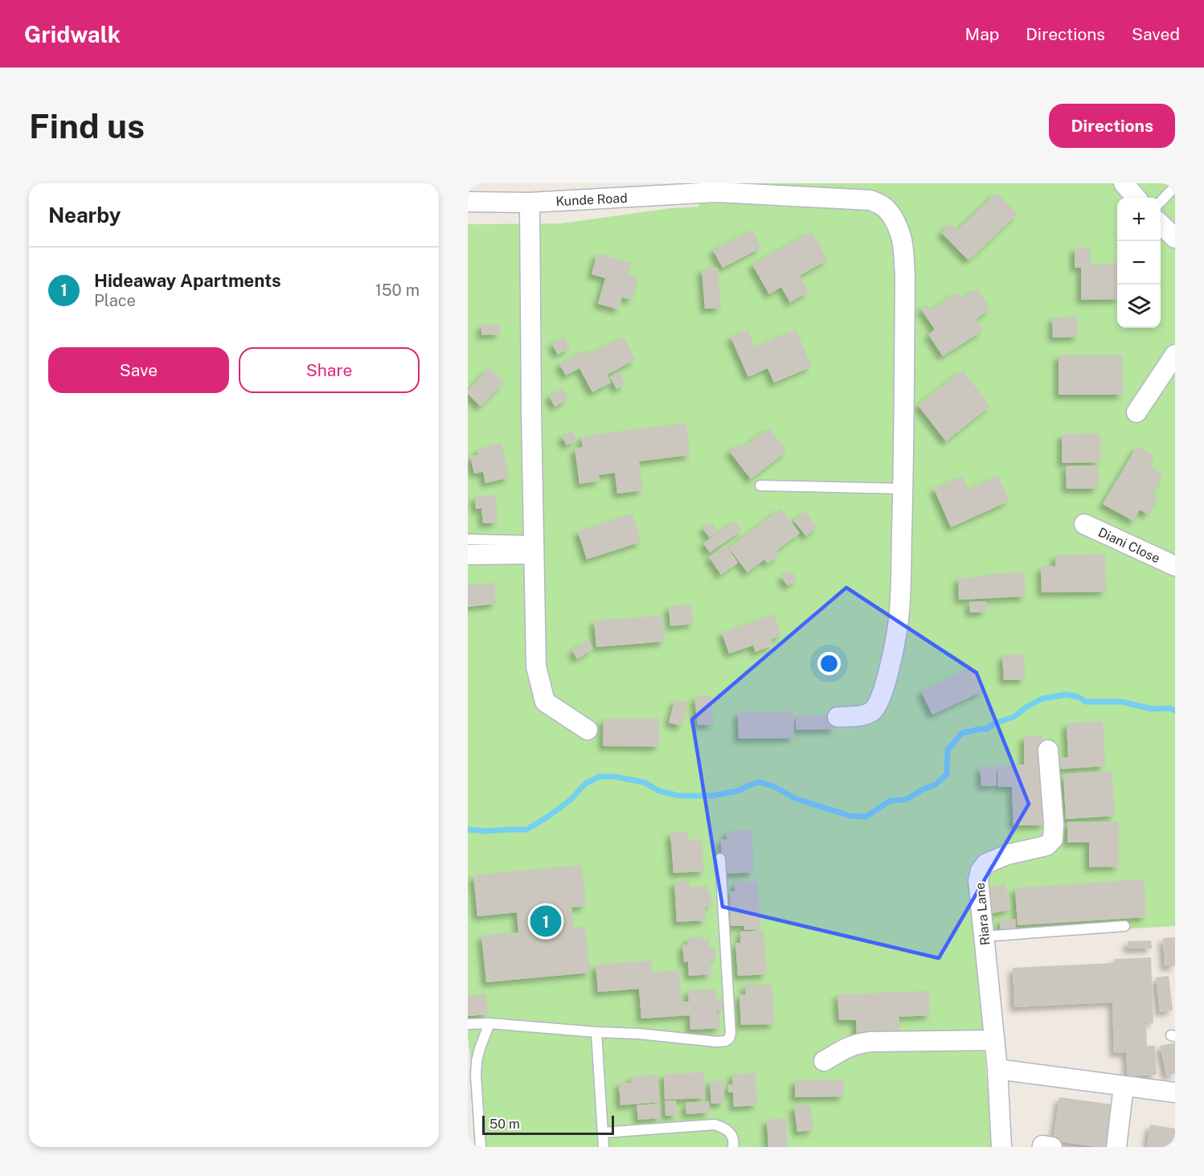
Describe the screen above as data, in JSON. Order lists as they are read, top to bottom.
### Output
{
  "streets": {
    "street": ["Kunde Road", "Diani Close", "Riara Lane"]
  },
  "scale_bar": "50 m",
  "page": {
    "header": "Gridwalk",
    "nav": ["Map", "Directions", "Saved"],
    "buttons": [
      "Directions",
      ["Save", "Share"]
    ],
    "title": "Find us",
    "heading": "Nearby",
    "map_buttons": ["+", "−"],
    "list": [
      {
        "mark": "1",
        "name": "Hideaway Apartments",
        "note": "Place",
        "value": "150 m"
      }
    ],
    "pins": "1",
    "scale": "50 m"
  }
}
